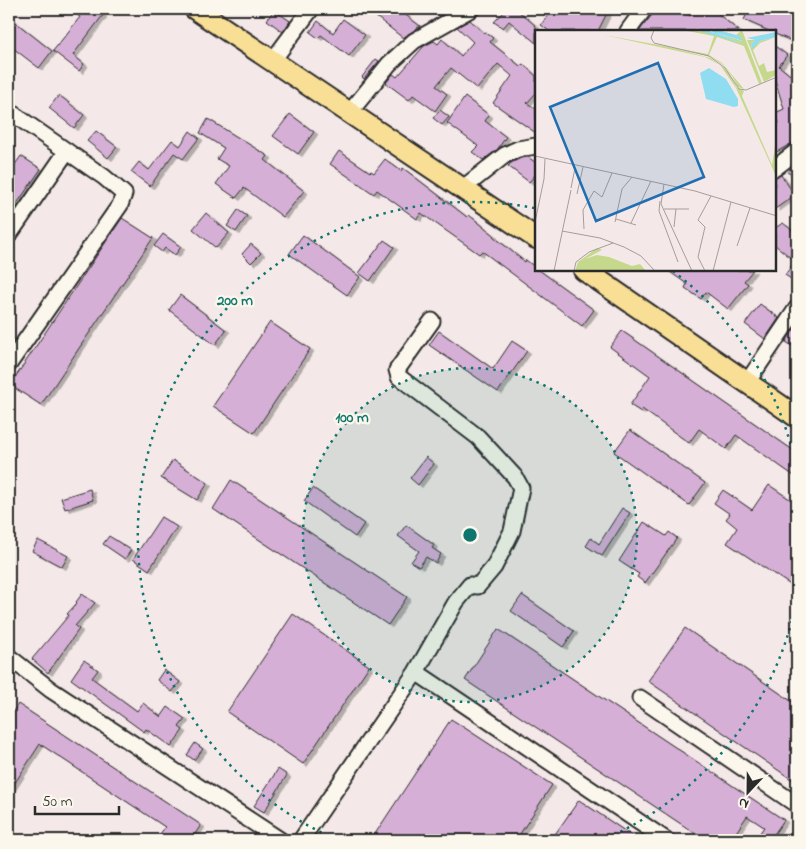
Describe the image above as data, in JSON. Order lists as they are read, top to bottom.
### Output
{
  "scale_bar": "50 m",
  "north": "bottom",
  "rings": ["200 m", "100 m"]
}
